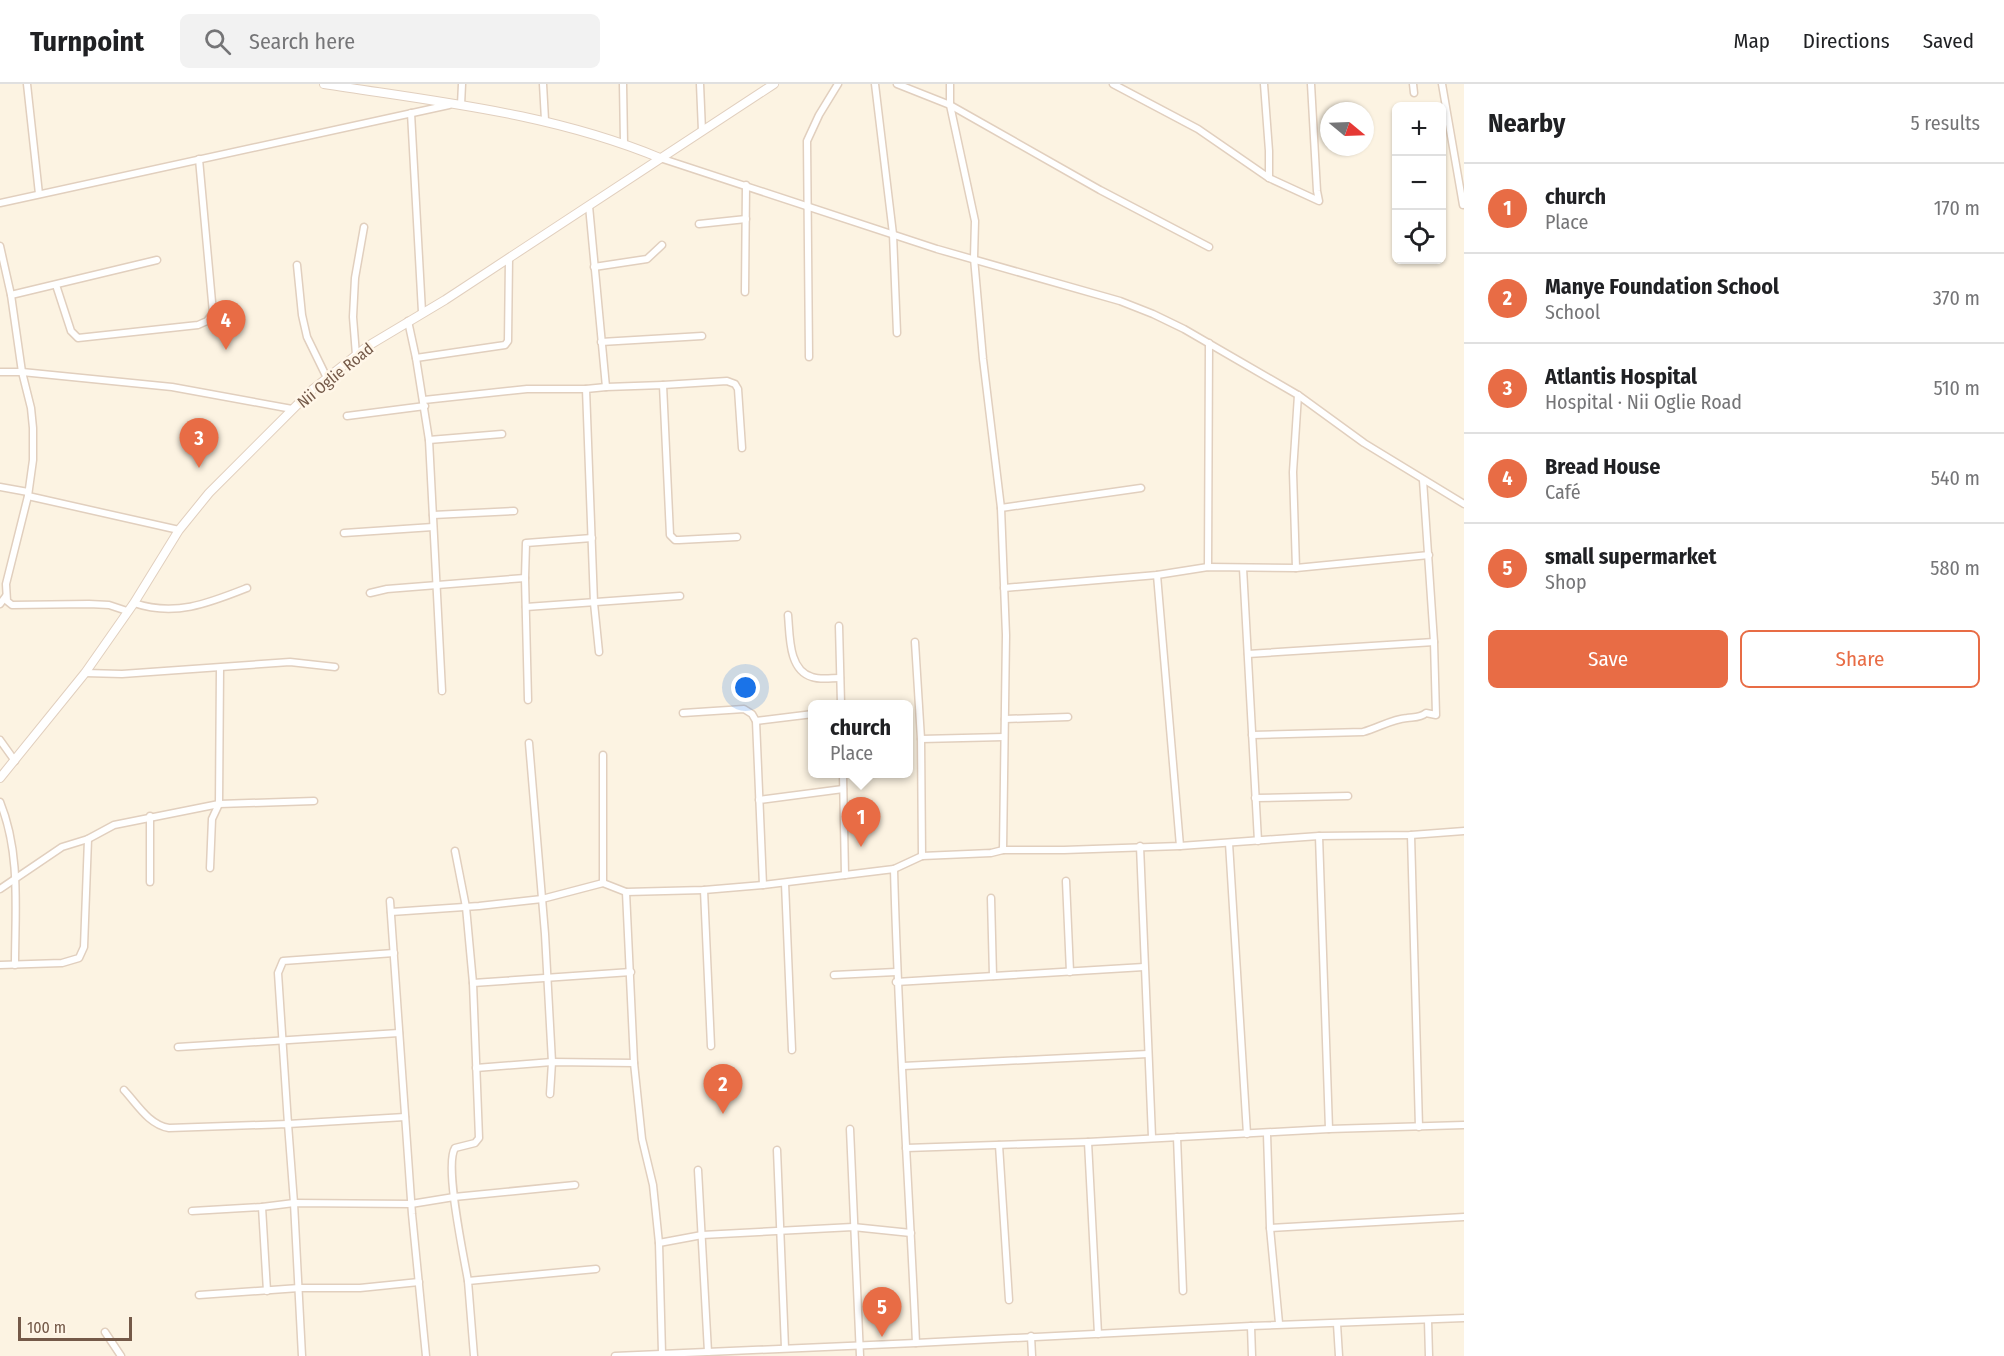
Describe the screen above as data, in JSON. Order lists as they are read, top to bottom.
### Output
{
  "streets": {
    "street": ["Nii Oglie Road"]
  },
  "scale_bar": "100 m",
  "north": "right",
  "page": {
    "header": "Turnpoint",
    "search": "Search here",
    "nav": ["Map", "Directions", "Saved"],
    "heading": ["Nearby", "5 results"],
    "map_buttons": ["+", "−"],
    "list": [
      {
        "mark": "1",
        "name": "church",
        "note": "Place",
        "value": "170 m"
      },
      {
        "mark": "2",
        "name": "Manye Foundation School",
        "note": "School",
        "value": "370 m"
      },
      {
        "mark": "3",
        "name": "Atlantis Hospital",
        "note": "Hospital · Nii Oglie Road",
        "value": "510 m"
      },
      {
        "mark": "4",
        "name": "Bread House",
        "note": "Café",
        "value": "540 m"
      },
      {
        "mark": "5",
        "name": "small supermarket",
        "note": "Shop",
        "value": "580 m"
      }
    ],
    "pins": [
      "4",
      "3",
      "1",
      "2",
      "5"
    ],
    "buttons": ["Save", "Share"],
    "popup": ["church", "Place"],
    "scale": "100 m"
  }
}
